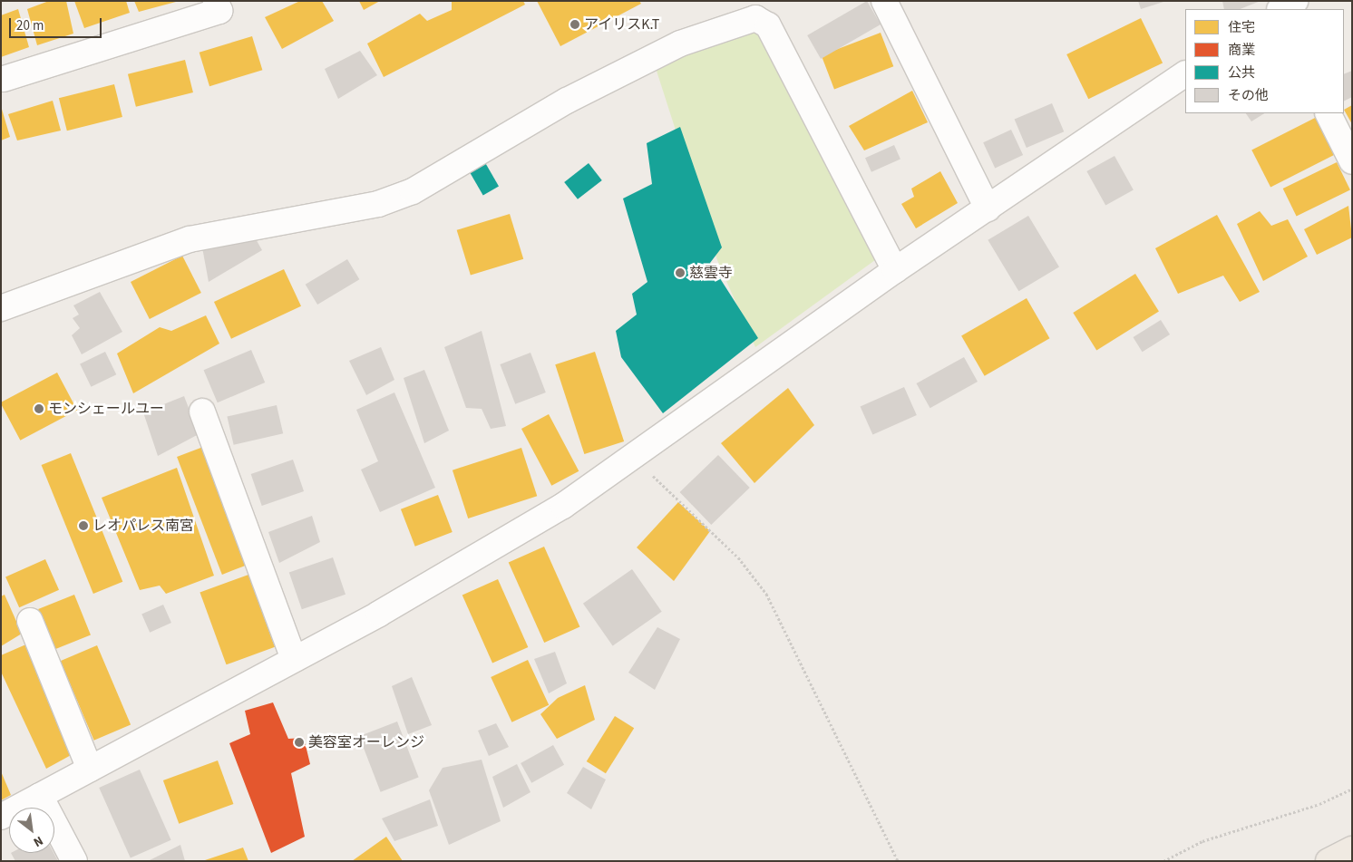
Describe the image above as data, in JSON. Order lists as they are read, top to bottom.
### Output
{
  "places": [
    "アイリスK.T",
    "慈雲寺",
    "モンシェールユー",
    "レオパレス南宮",
    "美容室オーレンジ"
  ],
  "legend": [
    "住宅",
    "商業",
    "公共",
    "その他"
  ],
  "scale_bar": "20 m",
  "north": "bottom right"
}
